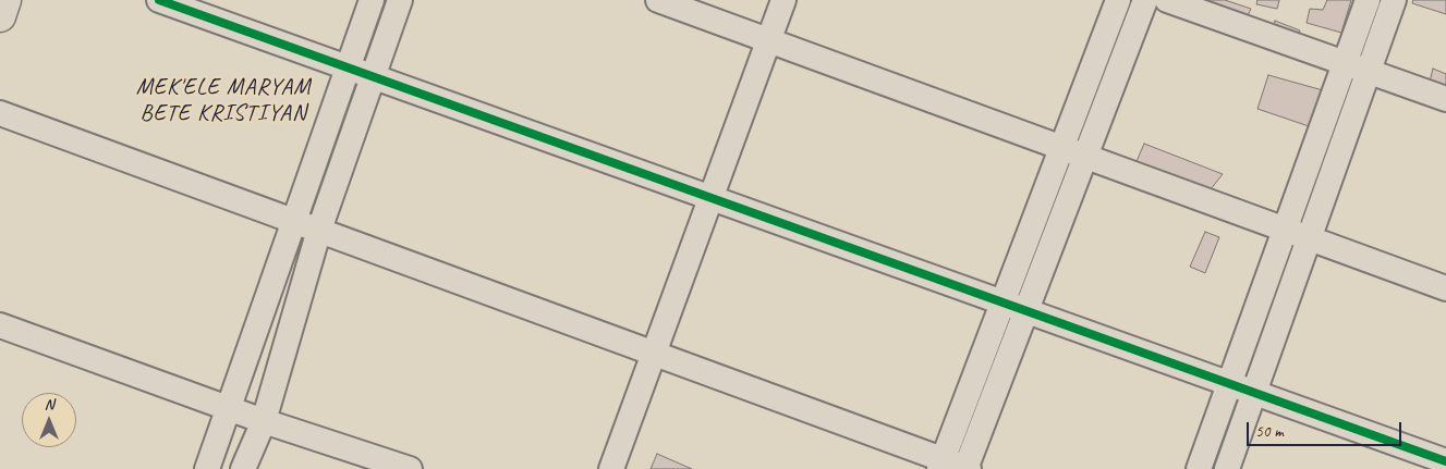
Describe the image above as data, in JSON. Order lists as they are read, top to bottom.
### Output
{
  "districts": ["MEK'ELE MARYAM BETE KRISTIYAN"],
  "scale_bar": "50 m",
  "north": "top"
}
